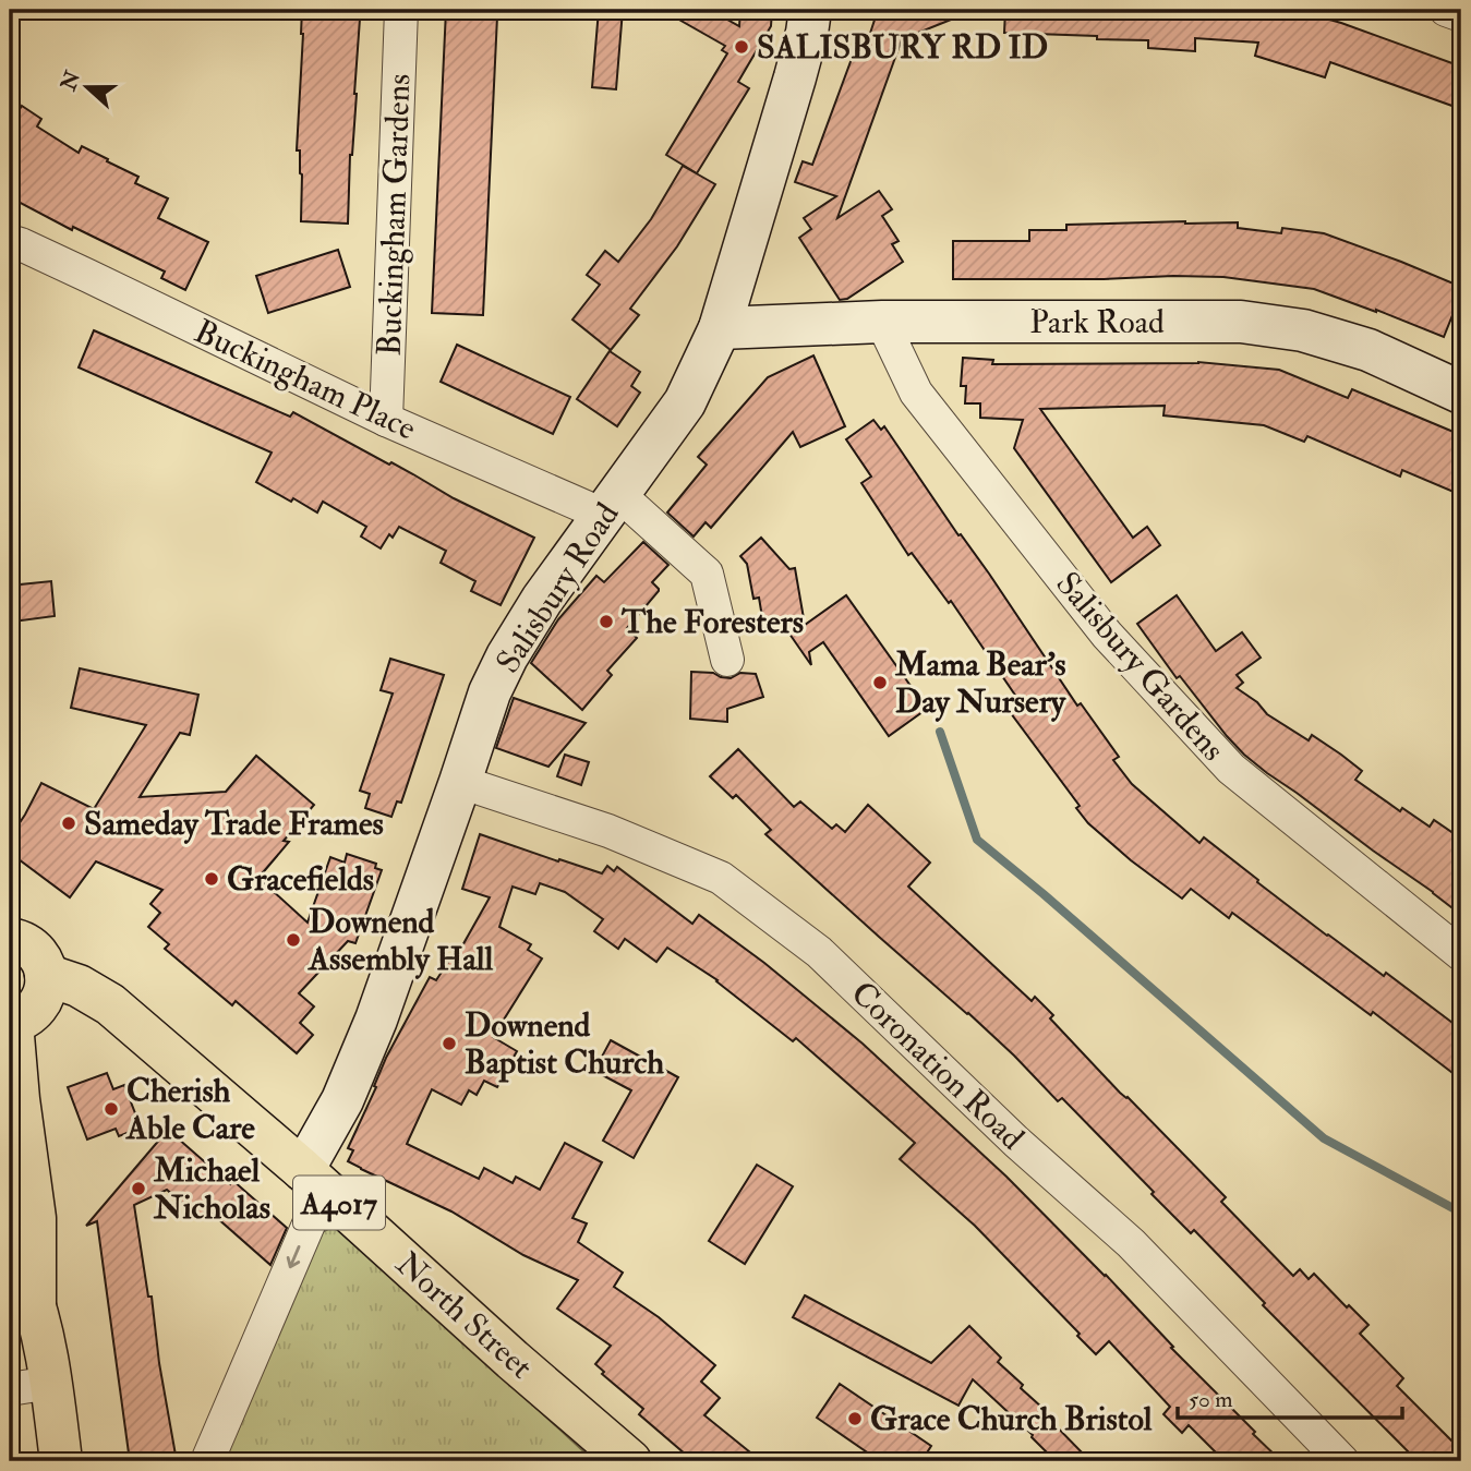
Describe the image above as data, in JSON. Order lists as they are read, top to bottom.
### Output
{
  "streets": {
    "main road": ["A4017", "North Street"],
    "street": [
      "Buckingham Gardens",
      "Park Road",
      "Buckingham Place",
      "Salisbury Road",
      "Salisbury Gardens",
      "Coronation Road"
    ]
  },
  "crossings": [
    ["Buckingham Gardens", "Buckingham Place"],
    ["Park Road", "Salisbury Road"],
    ["Park Road", "Salisbury Gardens"],
    ["Buckingham Place", "Salisbury Road"],
    ["Salisbury Road", "Coronation Road"],
    ["Salisbury Road", "North Street"]
  ],
  "places": [
    "SALISBURY RD ID",
    "The Foresters",
    "Mama Bear's Day Nursery",
    "Sameday Trade Frames",
    "Gracefields",
    "Downend Assembly Hall",
    "Downend Baptist Church",
    "Cherish Able Care",
    "Michael Nicholas",
    "Grace Church Bristol"
  ],
  "scale_bar": "50 m",
  "north": "left"
}
